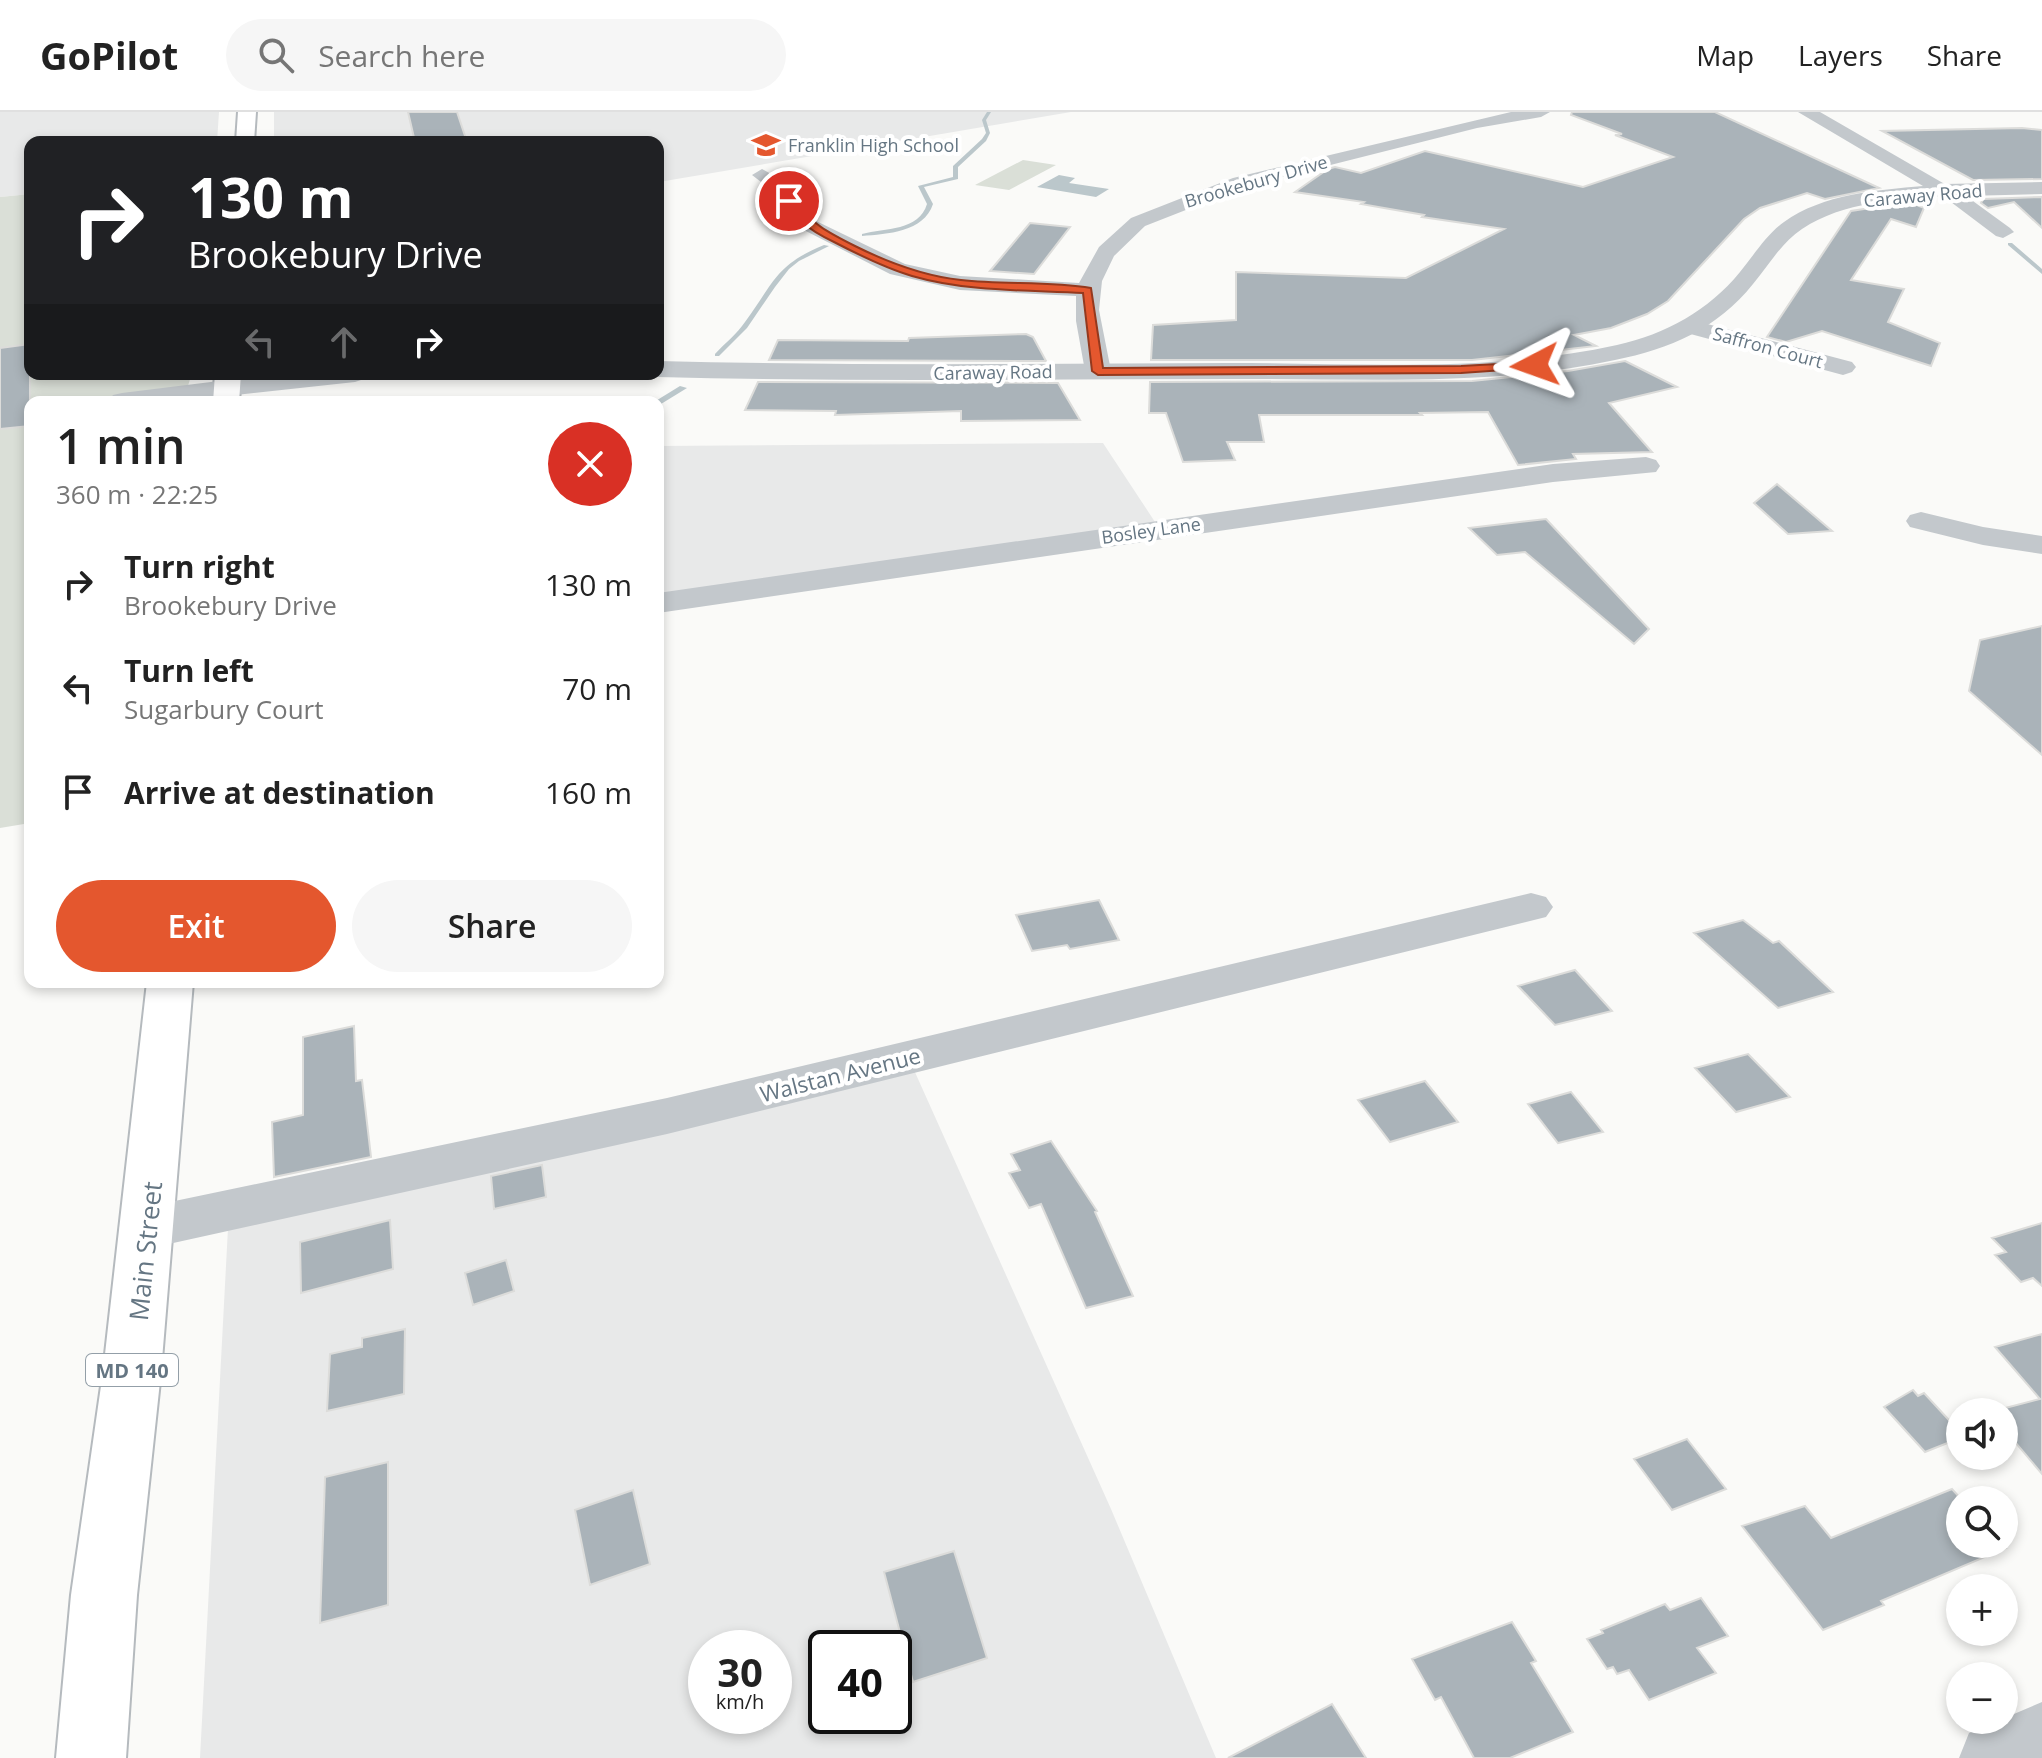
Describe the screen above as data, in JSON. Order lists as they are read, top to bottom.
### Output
{
  "streets": {
    "main road": ["Main Street", "MD 140"],
    "street": [
      "Brookebury Drive",
      "Caraway Road",
      "Saffron Court",
      "Bosley Lane",
      "Walstan Avenue"
    ]
  },
  "crossings": [
    ["Caraway Road", "Saffron Court"],
    ["Walstan Avenue", "Main Street"]
  ],
  "places": {
    "school or university": ["Franklin High School"]
  },
  "page": {
    "header": "GoPilot",
    "search": "Search here",
    "nav": ["Map", "Layers", "Share"],
    "turn": ["130 m", "Brookebury Drive"],
    "heading": ["1 min", "360 m · 22:25"],
    "list": [
      {
        "name": "Turn right",
        "note": "Brookebury Drive",
        "value": "130 m"
      },
      {
        "name": "Turn left",
        "note": "Sugarbury Court",
        "value": "70 m"
      },
      {
        "name": "Arrive at destination",
        "value": "160 m"
      }
    ],
    "buttons": ["Exit", "Share"],
    "map_buttons": ["+", "−"],
    "speed": "30 km/h",
    "limit": "40"
  }
}
